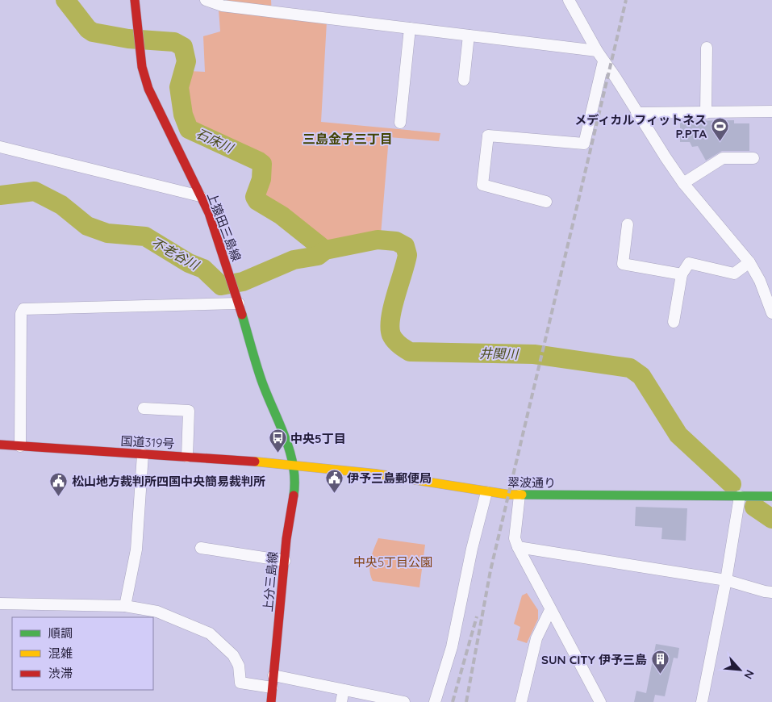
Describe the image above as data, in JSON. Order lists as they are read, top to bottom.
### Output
{
  "streets": {
    "main road": [
      "上猿田三島線",
      "国道319号",
      "翠波通り",
      "上分三島線"
    ]
  },
  "crossings": [
    ["上猿田三島線", "国道319号"],
    ["上猿田三島線", "翠波通り"],
    ["上猿田三島線", "上分三島線"],
    ["国道319号", "翠波通り"],
    ["国道319号", "上分三島線"],
    ["翠波通り", "上分三島線"]
  ],
  "districts": ["三島金子三丁目"],
  "water": ["石床川", "不老谷川", "井関川"],
  "parks": ["中央5丁目公園"],
  "places": {
    "sports": ["メディカルフィットネス P.PTA"],
    "bus stop": ["中央5丁目"],
    "public building": ["伊予三島郵便局", "松山地方裁判所四国中央簡易裁判所"],
    "building": ["SUN CITY 伊予三島"]
  },
  "legend": ["順調", "混雑", "渋滞"],
  "north": "bottom right"
}
